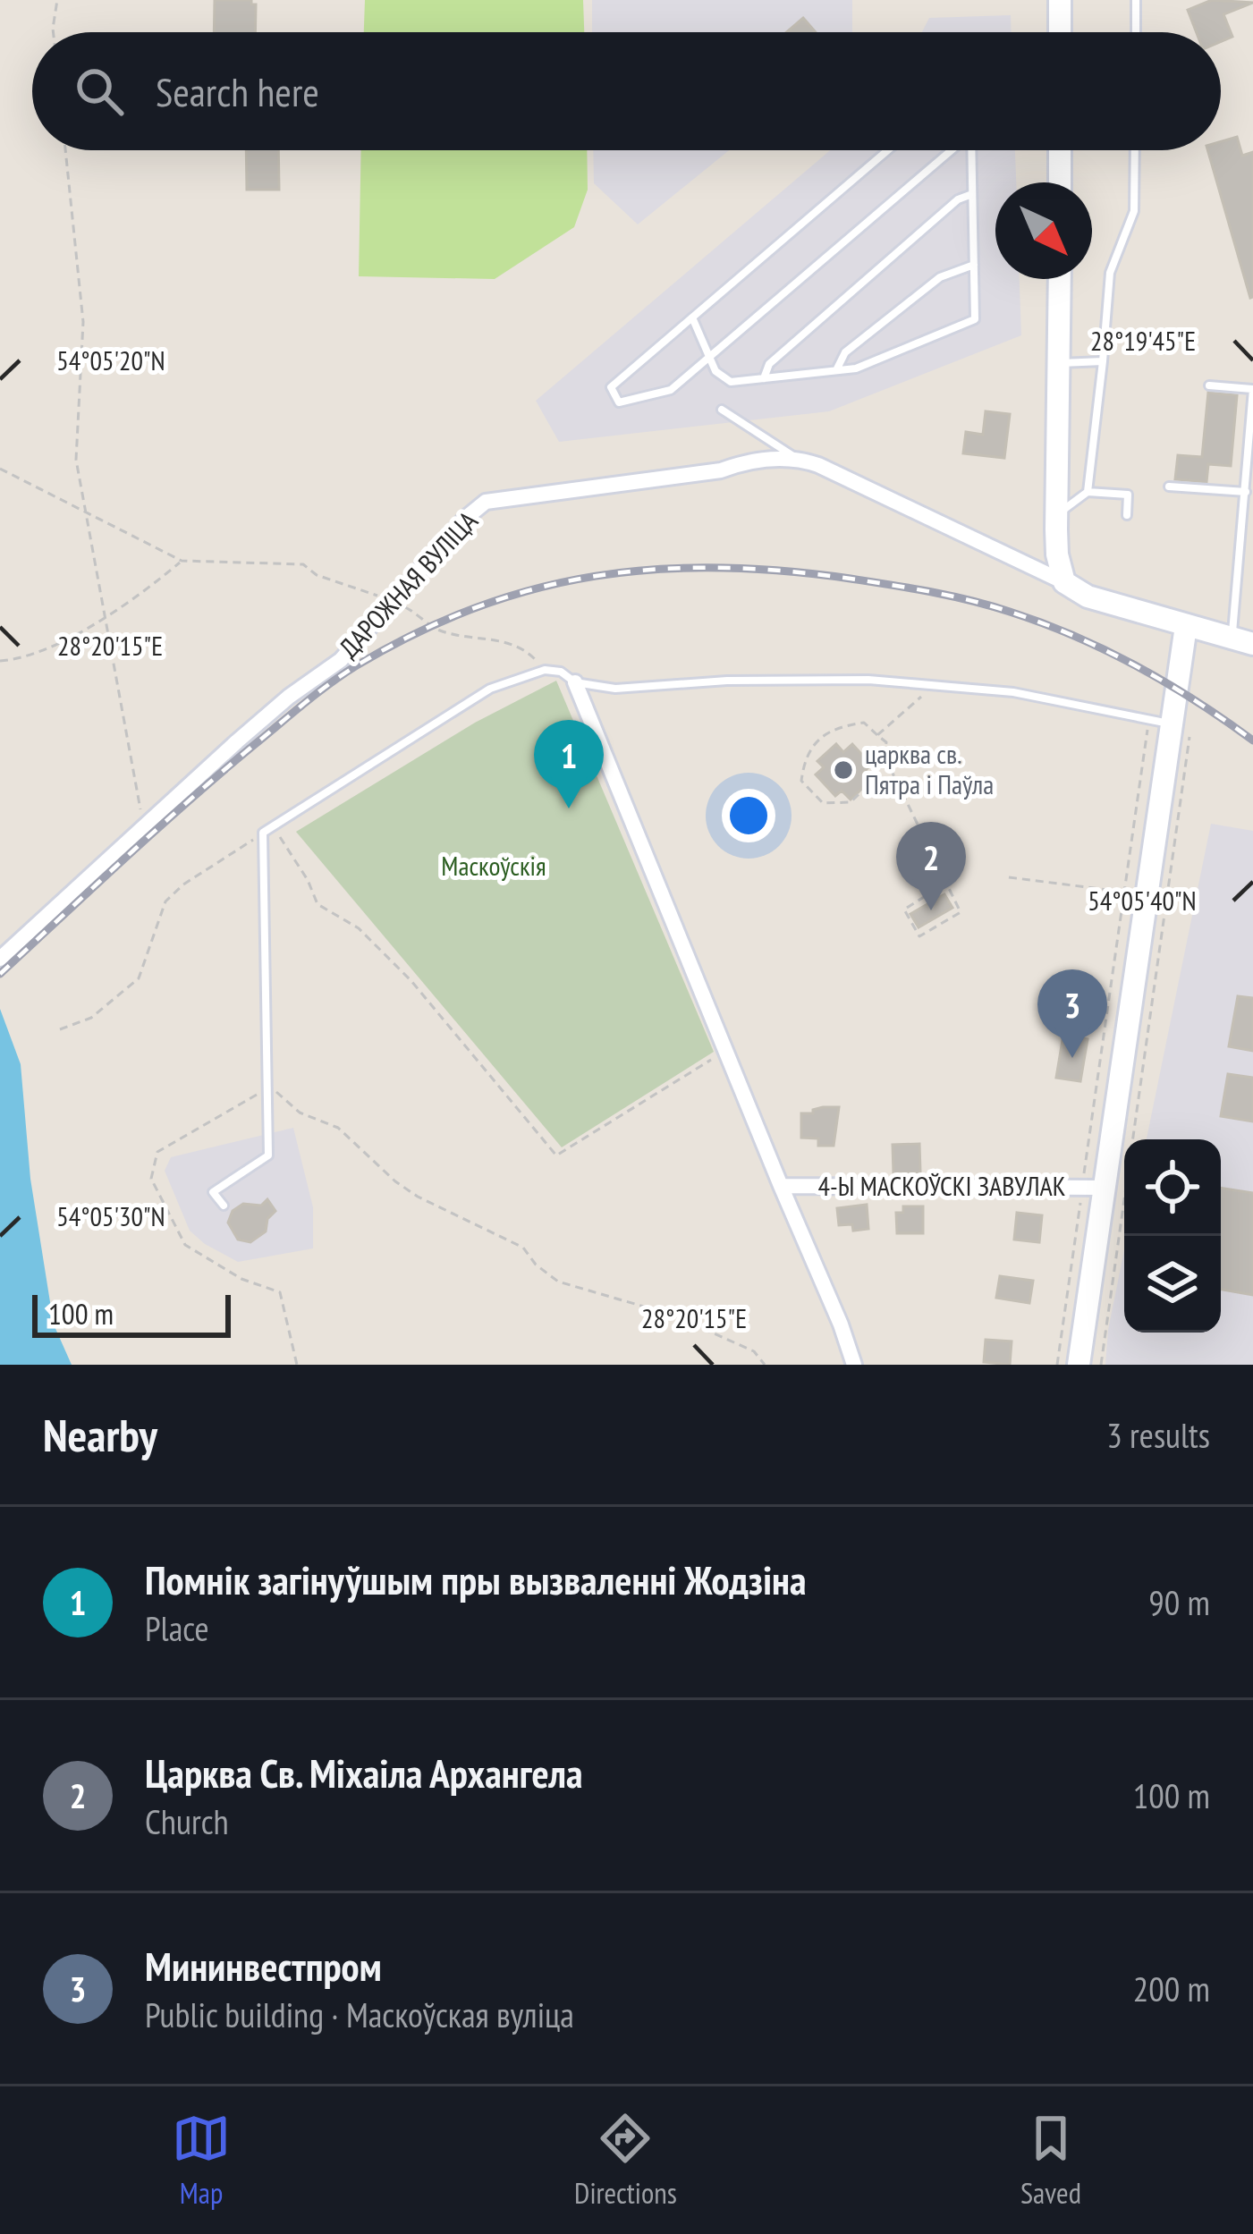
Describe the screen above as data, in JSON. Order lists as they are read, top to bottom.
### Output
{
  "streets": {
    "street": ["ДАРОЖНАЯ ВУЛІЦА", "4-Ы МАСКОЎСКІ ЗАВУЛАК"]
  },
  "parks": ["Маскоўскія"],
  "places": ["царква св. Пятра і Паўла"],
  "scale_bar": "100 m",
  "north": "bottom right",
  "page": {
    "search": "Search here",
    "pins": ["1", "2", "3"],
    "scale": "100 m",
    "heading": ["Nearby", "3 results"],
    "list": [
      {
        "mark": "1",
        "name": "Помнік загінуўшым пры вызваленні Жодзіна",
        "note": "Place",
        "value": "90 m"
      },
      {
        "mark": "2",
        "name": "Царква Св. Міхаіла Архангела",
        "note": "Church",
        "value": "100 m"
      },
      {
        "mark": "3",
        "name": "Мининвестпром",
        "note": "Public building · Маскоўская вуліца",
        "value": "200 m"
      }
    ],
    "nav": ["Map", "Directions", "Saved"]
  },
  "coordinates": [
    "28°19'45\"E",
    "54°05'20\"N",
    "28°20'15\"E",
    "54°05'40\"N",
    "54°05'30\"N"
  ]
}
